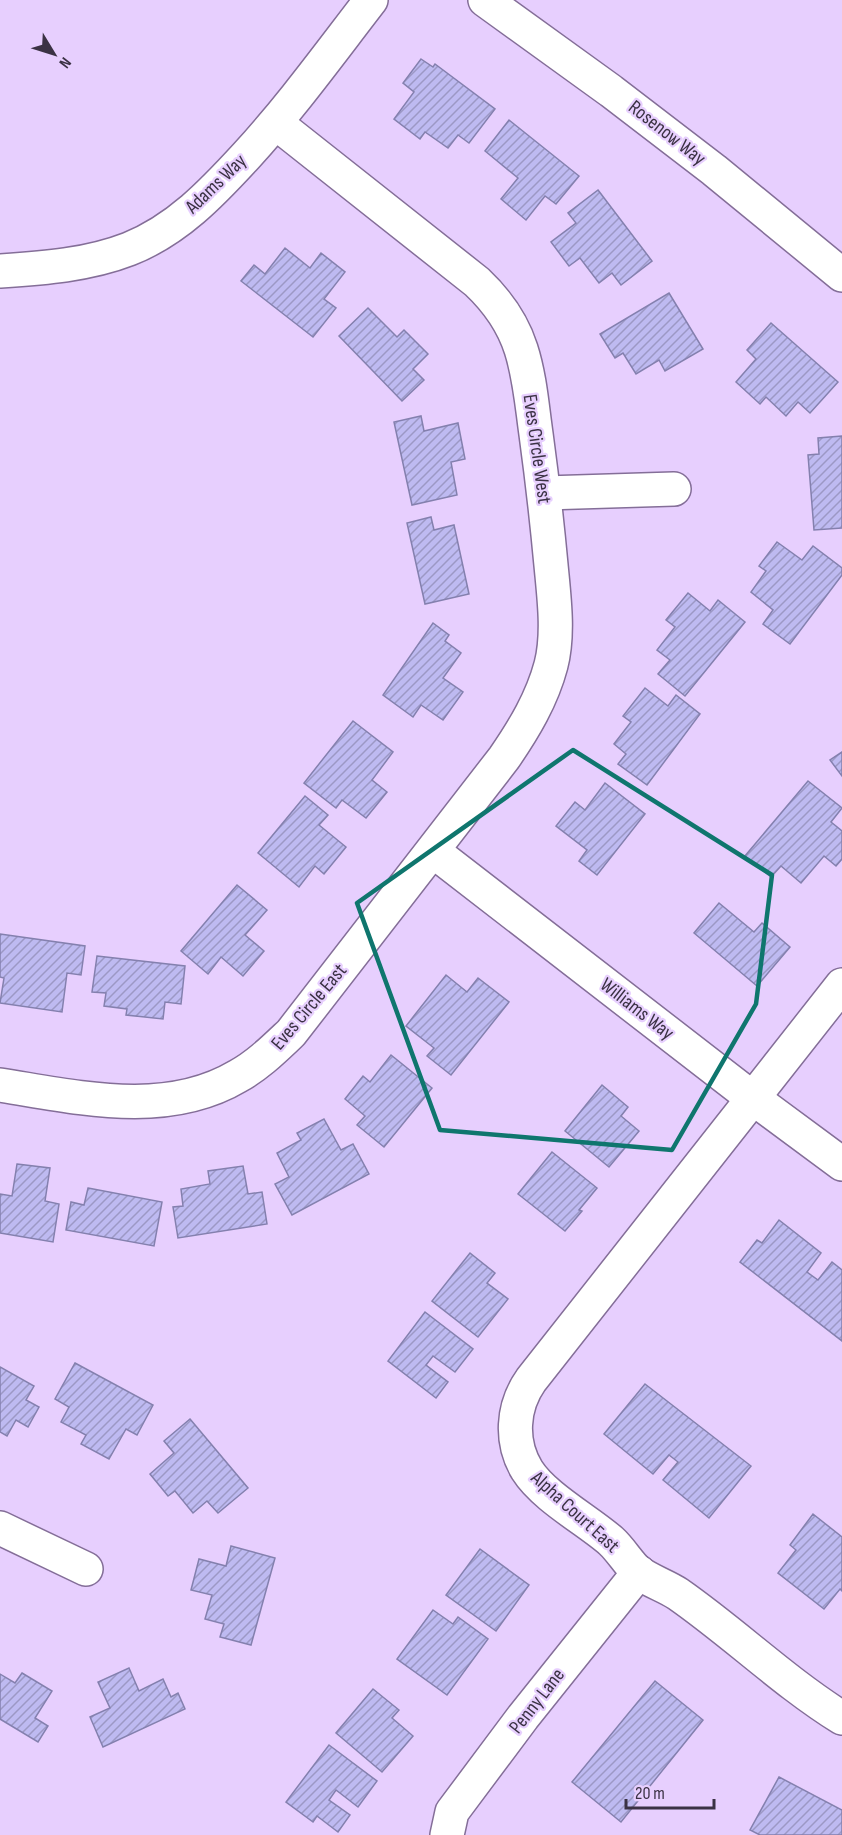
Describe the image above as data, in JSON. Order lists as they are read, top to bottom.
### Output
{
  "streets": {
    "street": [
      "Rosenow Way",
      "Adams Way",
      "Eves Circle West",
      "Eves Circle East",
      "Williams Way",
      "Alpha Court East",
      "Penny Lane"
    ]
  },
  "crossings": [
    ["Adams Way", "Eves Circle West"],
    ["Eves Circle West", "Eves Circle East"],
    ["Eves Circle West", "Williams Way"],
    ["Eves Circle East", "Williams Way"],
    ["Williams Way", "Alpha Court East"],
    ["Alpha Court East", "Penny Lane"]
  ],
  "scale_bar": "20 m",
  "north": "bottom right"
}
